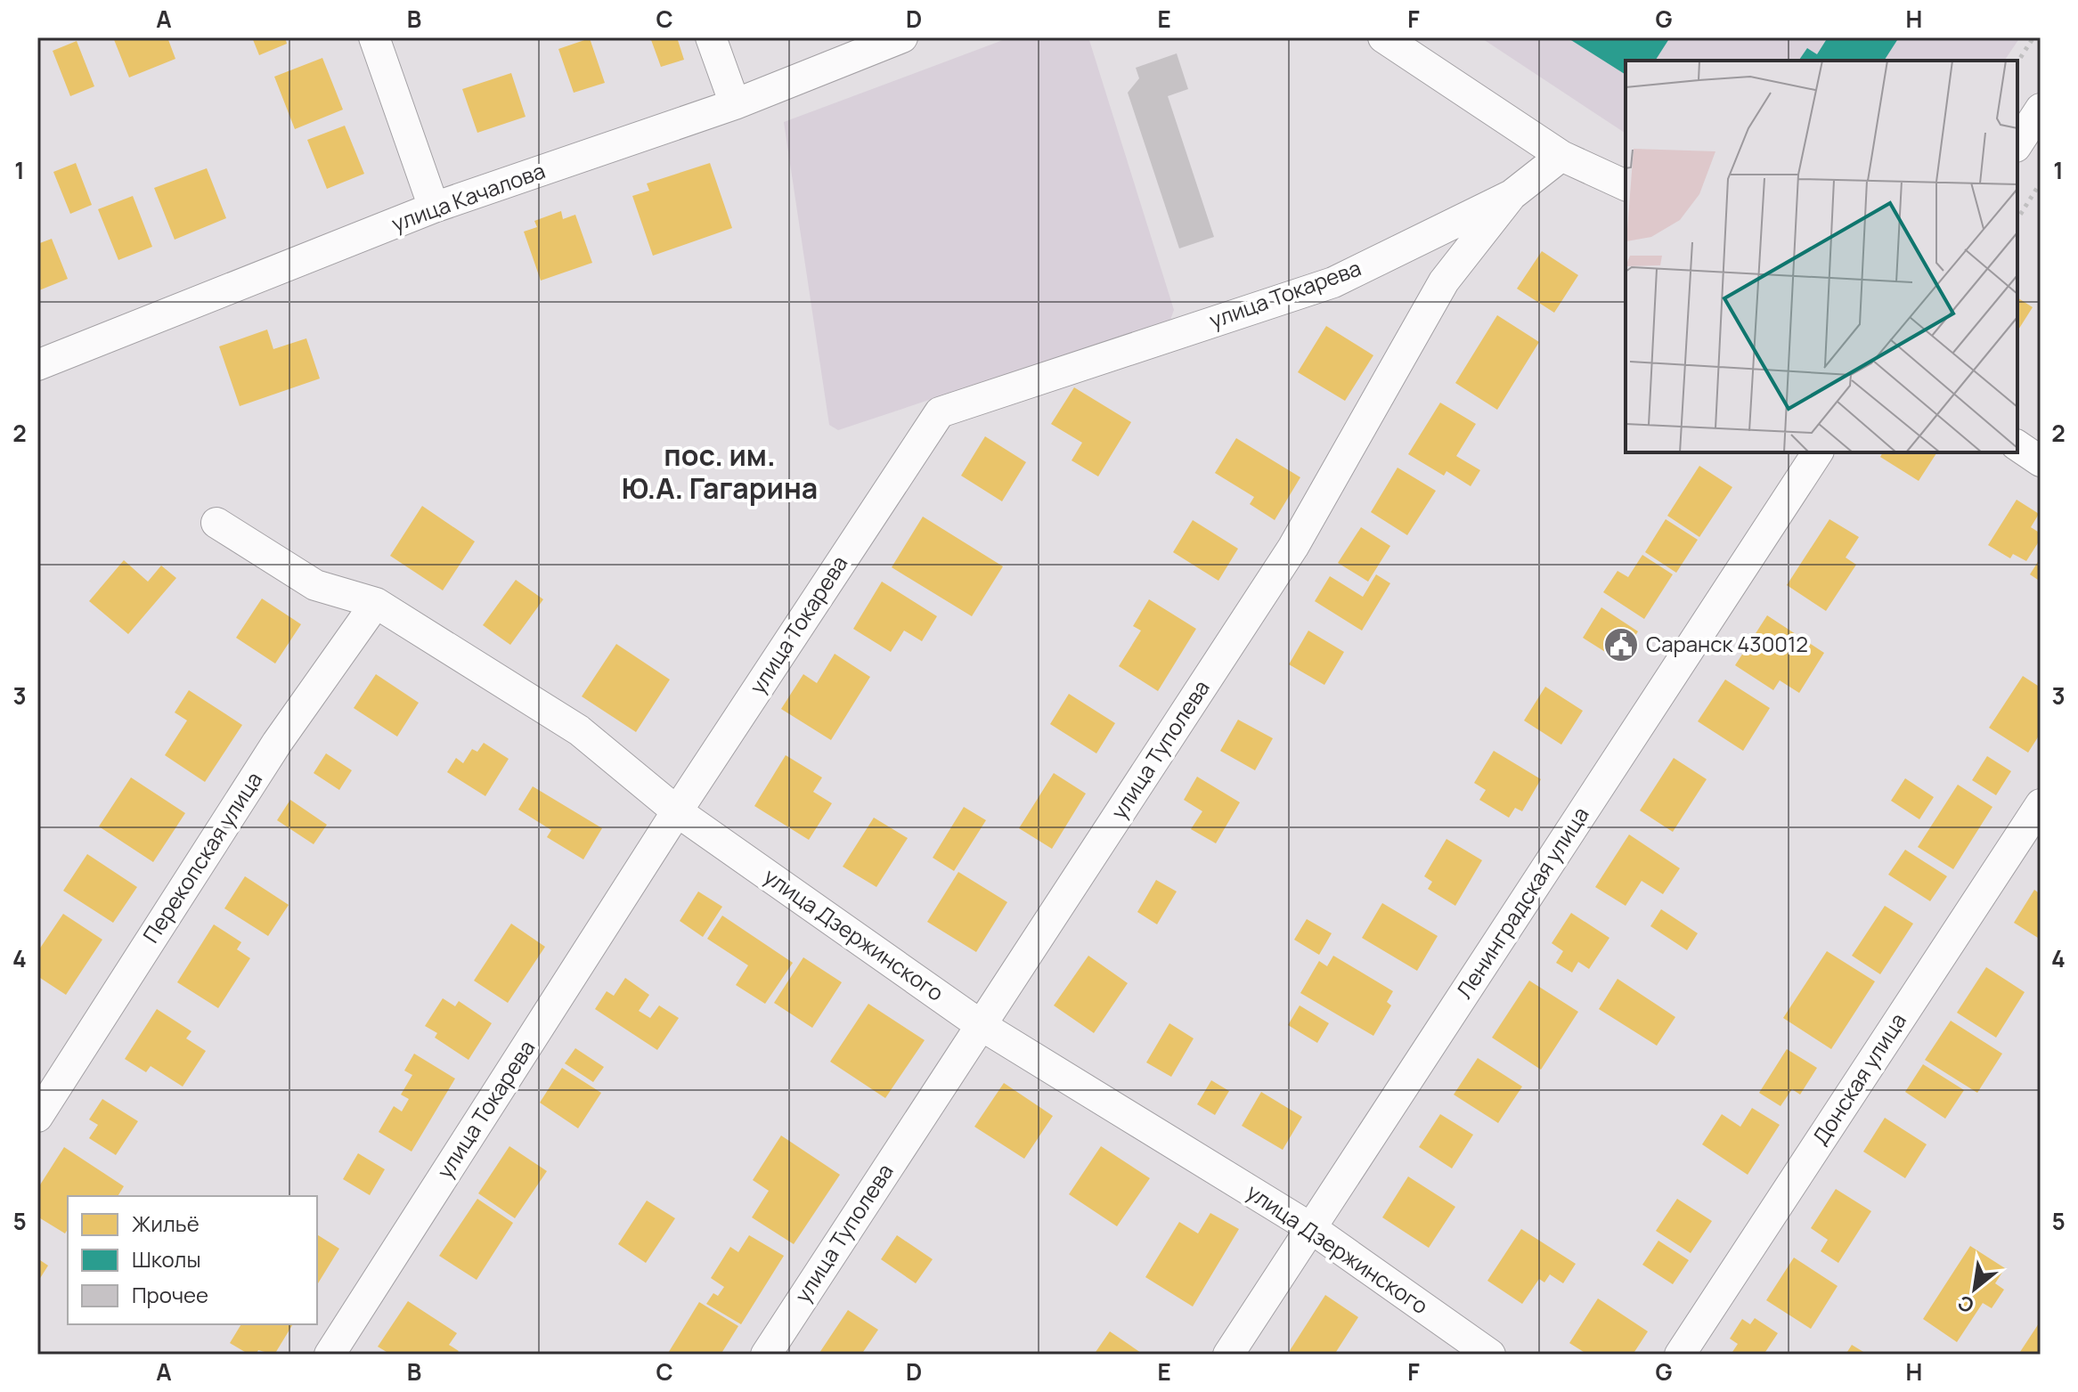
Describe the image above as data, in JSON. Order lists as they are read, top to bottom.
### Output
{
  "streets": {
    "street": [
      "улица Качалова",
      "улица Токарева",
      "улица Туполева",
      "Перекопская улица",
      "Ленинградская улица",
      "улица Дзержинского",
      "Донская улица"
    ]
  },
  "crossings": [
    ["улица Токарева", "улица Туполева"],
    ["улица Токарева", "улица Дзержинского"],
    ["улица Туполева", "улица Дзержинского"],
    ["Перекопская улица", "улица Дзержинского"],
    ["Ленинградская улица", "улица Дзержинского"]
  ],
  "districts": ["пос. им. Ю.А. Гагарина"],
  "places": {
    "public building": ["Саранск 430012"]
  },
  "legend": ["Жильё", "Школы", "Прочее"],
  "north": "bottom left",
  "grid": {
    "columns": [
      "A",
      "B",
      "C",
      "D",
      "E",
      "F",
      "G",
      "H"
    ],
    "rows": [
      "1",
      "2",
      "3",
      "4",
      "5"
    ]
  }
}
